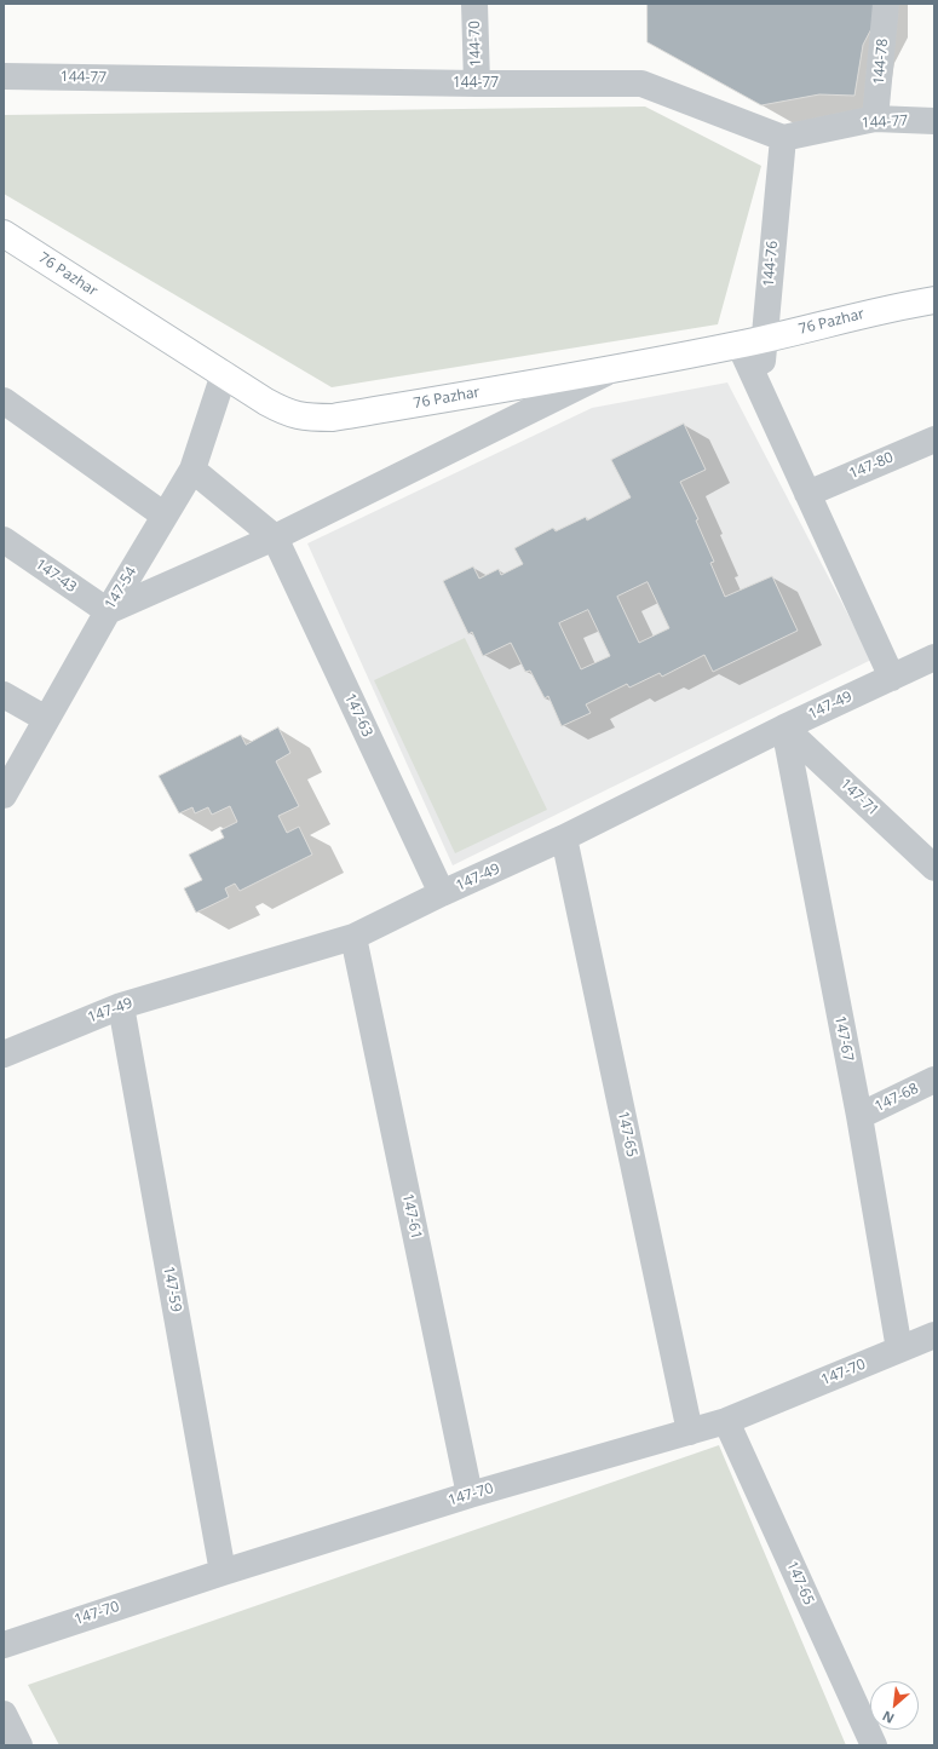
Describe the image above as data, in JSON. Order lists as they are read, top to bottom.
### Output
{
  "streets": {
    "street": [
      "144-70",
      "144-78",
      "144-77",
      "144-76",
      "76 Pazhar",
      "147-80",
      "147-43",
      "147-54",
      "147-49",
      "147-63",
      "147-71",
      "147-67",
      "147-68",
      "147-65",
      "147-61",
      "147-59",
      "147-70"
    ]
  },
  "crossings": [
    ["144-70", "144-77"],
    ["144-78", "144-77"],
    ["144-77", "144-76"],
    ["144-76", "76 Pazhar"],
    ["76 Pazhar", "147-54"],
    ["147-43", "147-54"],
    ["147-49", "147-63"],
    ["147-49", "147-71"],
    ["147-49", "147-67"],
    ["147-49", "147-65"],
    ["147-49", "147-61"],
    ["147-49", "147-59"],
    ["147-71", "147-67"],
    ["147-67", "147-68"],
    ["147-67", "147-70"],
    ["147-65", "147-70"],
    ["147-61", "147-70"],
    ["147-59", "147-70"]
  ],
  "north": "bottom left"
}
